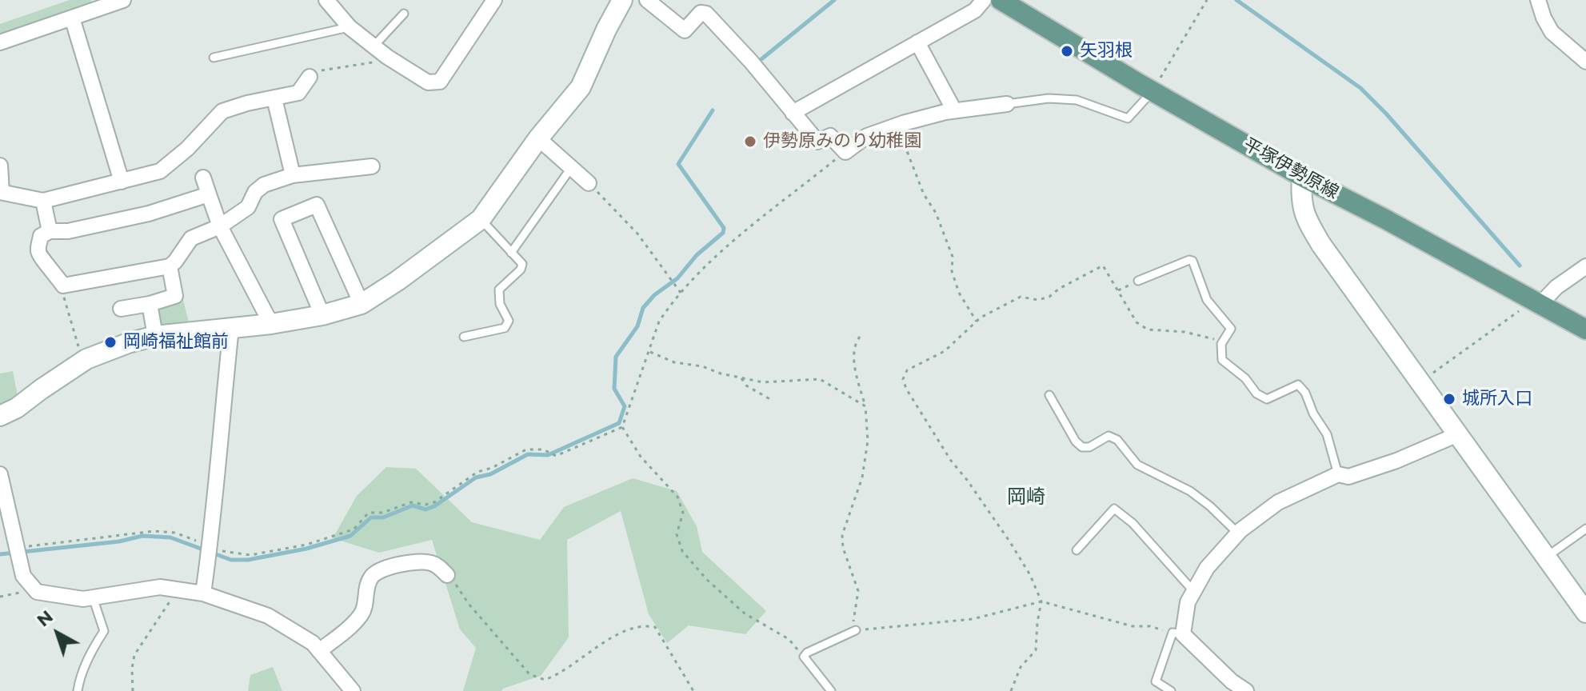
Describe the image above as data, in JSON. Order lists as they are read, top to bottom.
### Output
{
  "streets": {
    "main road": ["平塚伊勢原線"]
  },
  "districts": ["岡崎"],
  "places": [
    "矢羽根",
    "伊勢原みのり幼稚園",
    "岡崎福祉館前",
    "城所入口"
  ],
  "north": "top left"
}
